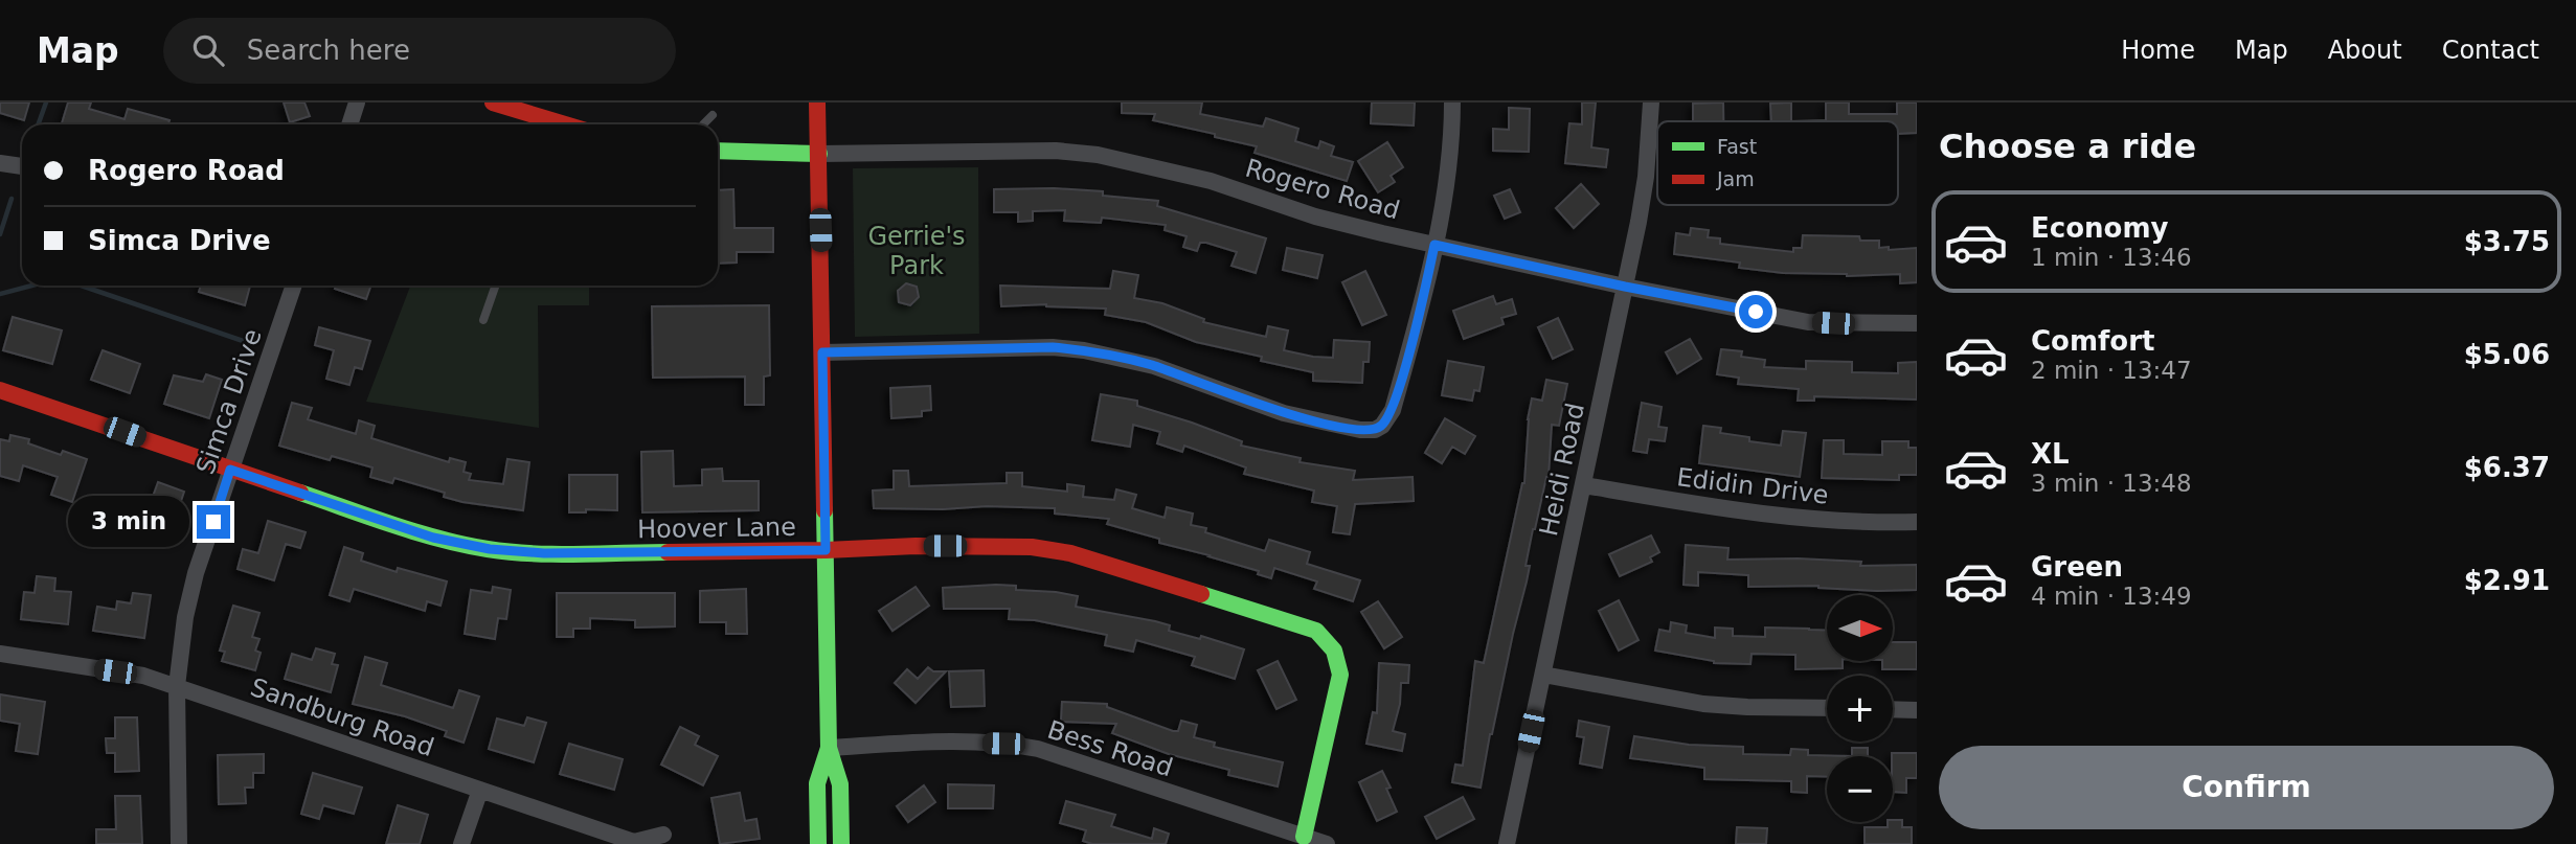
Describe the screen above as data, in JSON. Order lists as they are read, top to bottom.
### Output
{
  "streets": {
    "street": [
      "Rogero Road",
      "Simca Drive",
      "Heidi Road",
      "Edidin Drive",
      "Hoover Lane",
      "Sandburg Road",
      "Bess Road"
    ]
  },
  "crossings": [
    ["Rogero Road", "Heidi Road"],
    ["Simca Drive", "Hoover Lane"],
    ["Simca Drive", "Sandburg Road"],
    ["Heidi Road", "Edidin Drive"],
    ["Hoover Lane", "Bess Road"]
  ],
  "parks": ["Gerrie's Park"],
  "legend": ["Fast", "Jam"],
  "north": "right",
  "page": {
    "header": "Map",
    "search": "Search here",
    "nav": [
      "Home",
      "Map",
      "About",
      "Contact"
    ],
    "heading": "Choose a ride",
    "banner": ["Rogero Road", "Simca Drive"],
    "list": [
      {
        "name": "Economy",
        "note": "1 min · 13:46",
        "value": "$3.75"
      },
      {
        "name": "Comfort",
        "note": "2 min · 13:47",
        "value": "$5.06"
      },
      {
        "name": "XL",
        "note": "3 min · 13:48",
        "value": "$6.37"
      },
      {
        "name": "Green",
        "note": "4 min · 13:49",
        "value": "$2.91"
      }
    ],
    "bubble": "3 min",
    "map_buttons": ["+", "−"],
    "buttons": "Confirm"
  }
}
